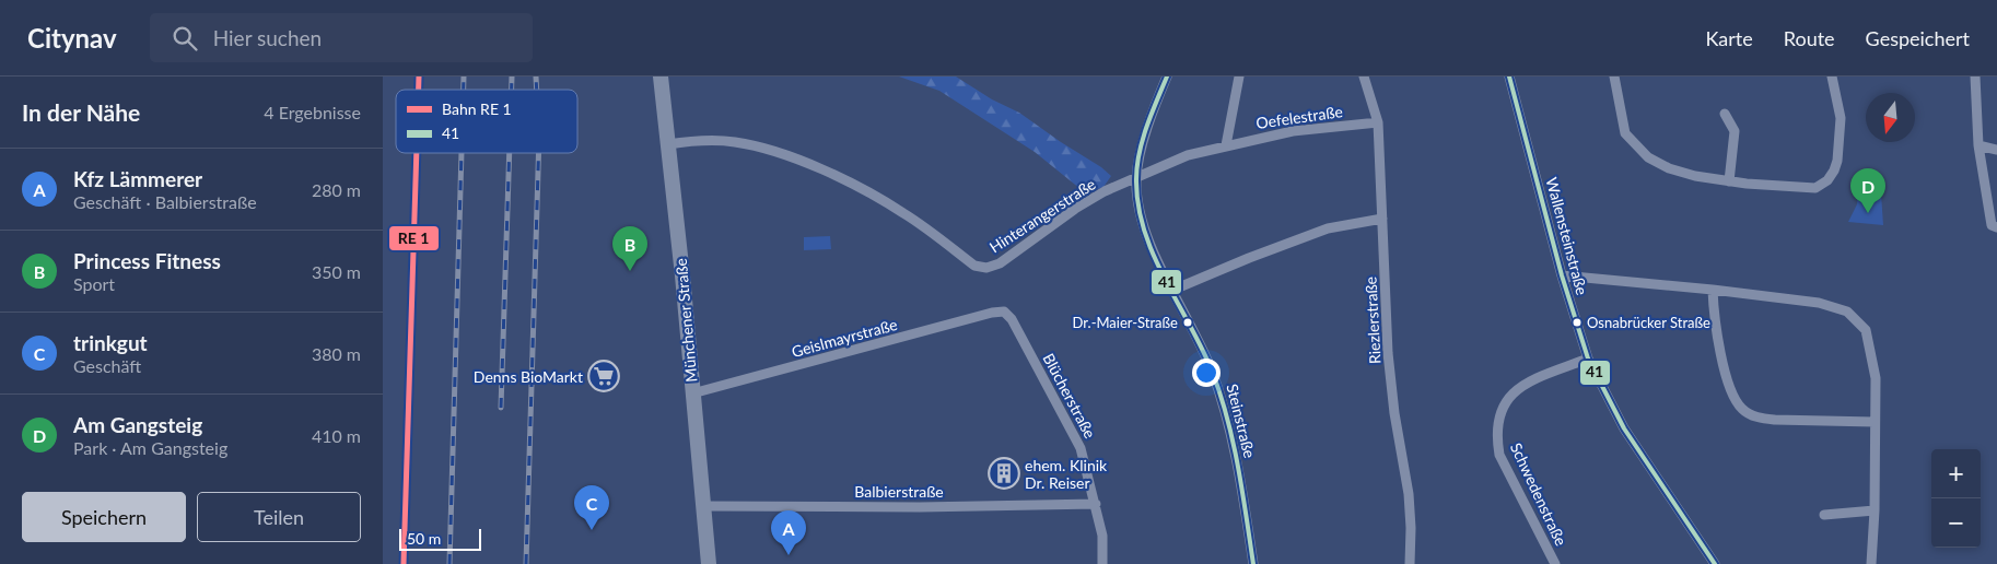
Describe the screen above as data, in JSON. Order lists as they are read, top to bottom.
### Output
{
  "streets": {
    "main road": ["Münchener Straße"],
    "street": [
      "Oefelestraße",
      "Hinterangerstraße",
      "Wallensteinstraße",
      "Riezlerstraße",
      "Geislmayrstraße",
      "Blücherstraße",
      "Steinstraße",
      "Balbierstraße",
      "Schwedenstraße"
    ]
  },
  "crossings": [
    ["Oefelestraße", "Hinterangerstraße"],
    ["Oefelestraße", "Riezlerstraße"],
    ["Oefelestraße", "Steinstraße"],
    ["Hinterangerstraße", "Münchener Straße"],
    ["Hinterangerstraße", "Steinstraße"],
    ["Wallensteinstraße", "Schwedenstraße"],
    ["Münchener Straße", "Geislmayrstraße"],
    ["Münchener Straße", "Balbierstraße"],
    ["Geislmayrstraße", "Blücherstraße"],
    ["Blücherstraße", "Balbierstraße"]
  ],
  "places": {
    "other": ["Dr.-Maier-Straße", "Osnabrücker Straße"],
    "supermarket": ["Denns BioMarkt"],
    "building": ["ehem. Klinik Dr. Reiser"]
  },
  "lines": ["transit line 41"],
  "legend": ["Bahn RE 1", "41"],
  "scale_bar": "50 m",
  "north": "bottom",
  "page": {
    "header": "Citynav",
    "search": "Hier suchen",
    "nav": ["Karte", "Route", "Gespeichert"],
    "heading": ["In der Nähe", "4 Ergebnisse"],
    "list": [
      {
        "mark": "A",
        "name": "Kfz Lämmerer",
        "note": "Geschäft · Balbierstraße",
        "value": "280 m"
      },
      {
        "mark": "B",
        "name": "Princess Fitness",
        "note": "Sport",
        "value": "350 m"
      },
      {
        "mark": "C",
        "name": "trinkgut",
        "note": "Geschäft",
        "value": "380 m"
      },
      {
        "mark": "D",
        "name": "Am Gangsteig",
        "note": "Park · Am Gangsteig",
        "value": "410 m"
      }
    ],
    "pins": [
      "D",
      "B",
      "C",
      "A"
    ],
    "map_buttons": ["+", "−"],
    "buttons": ["Speichern", "Teilen"],
    "scale": "50 m"
  }
}
